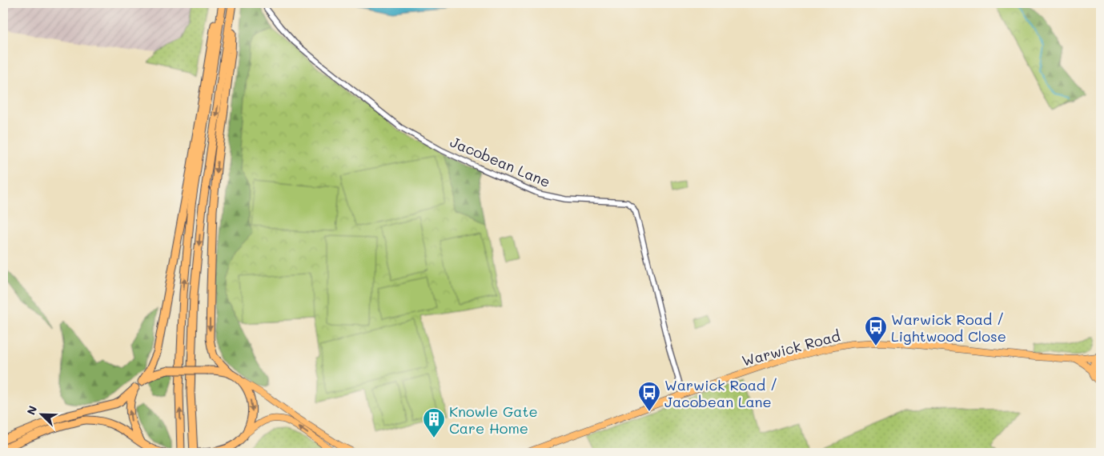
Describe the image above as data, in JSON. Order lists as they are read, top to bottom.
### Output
{
  "streets": {
    "main road": ["Warwick Road"],
    "street": ["Jacobean Lane"]
  },
  "crossings": [
    ["Jacobean Lane", "Warwick Road"]
  ],
  "places": {
    "bus stop": ["Warwick Road / Lightwood Close", "Warwick Road / Jacobean Lane"],
    "building": ["Knowle Gate Care Home"]
  },
  "north": "top left"
}
